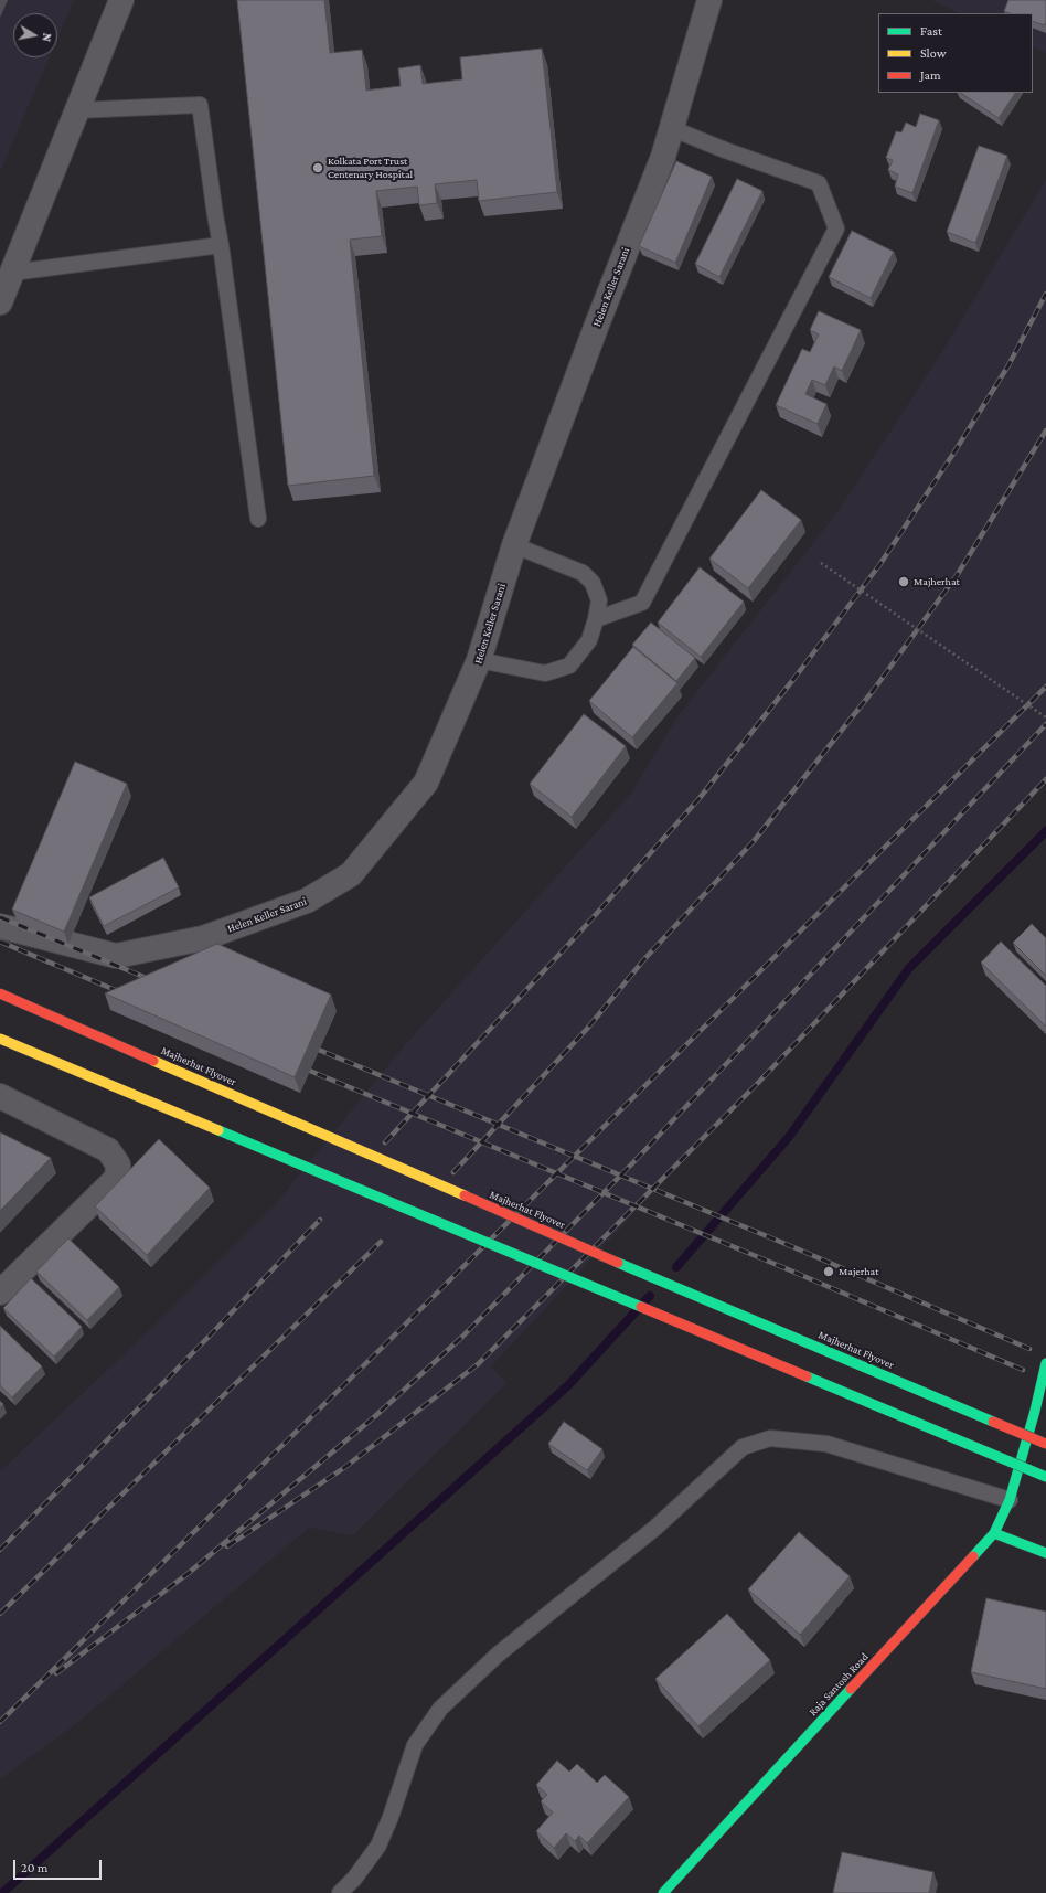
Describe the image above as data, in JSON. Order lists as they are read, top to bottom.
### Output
{
  "streets": {
    "main road": ["Majherhat Flyover", "Raja Santosh Road"],
    "street": ["Helen Keller Sarani"]
  },
  "places": ["Kolkata Port Trust Centenary Hospital", "Majherhat", "Majerhat"],
  "legend": ["Fast", "Slow", "Jam"],
  "scale_bar": "20 m",
  "north": "right"
}
